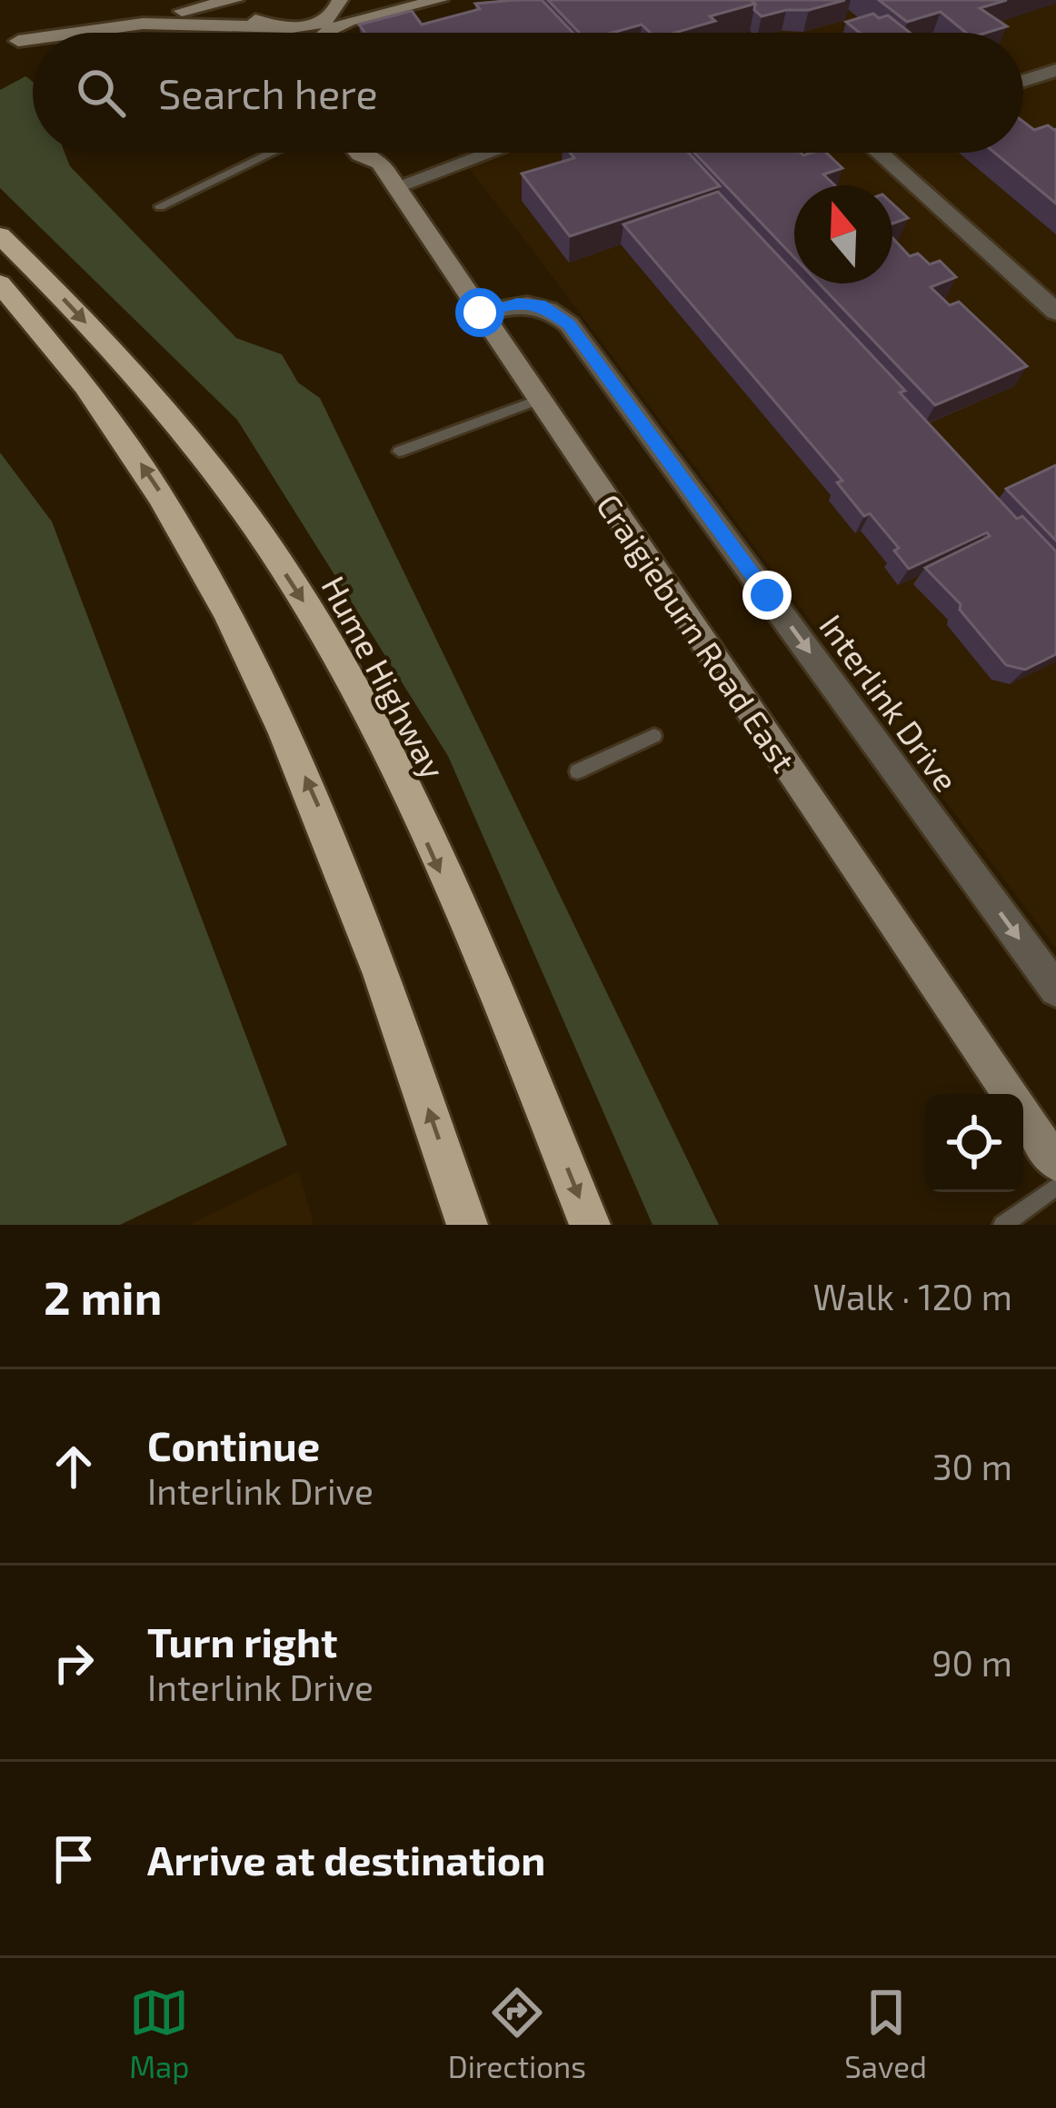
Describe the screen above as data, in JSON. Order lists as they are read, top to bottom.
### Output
{
  "streets": {
    "highway": ["Hume Highway"],
    "main road": ["Craigieburn Road East"],
    "street": ["Interlink Drive"]
  },
  "crossings": [
    ["Craigieburn Road East", "Interlink Drive"]
  ],
  "one_way": ["Interlink Drive"],
  "north": "top",
  "page": {
    "search": "Search here",
    "heading": ["2 min", "Walk · 120 m"],
    "list": [
      ["Continue", "Interlink Drive", "30 m"],
      ["Turn right", "Interlink Drive", "90 m"],
      "Arrive at destination"
    ],
    "nav": ["Map", "Directions", "Saved"]
  }
}
